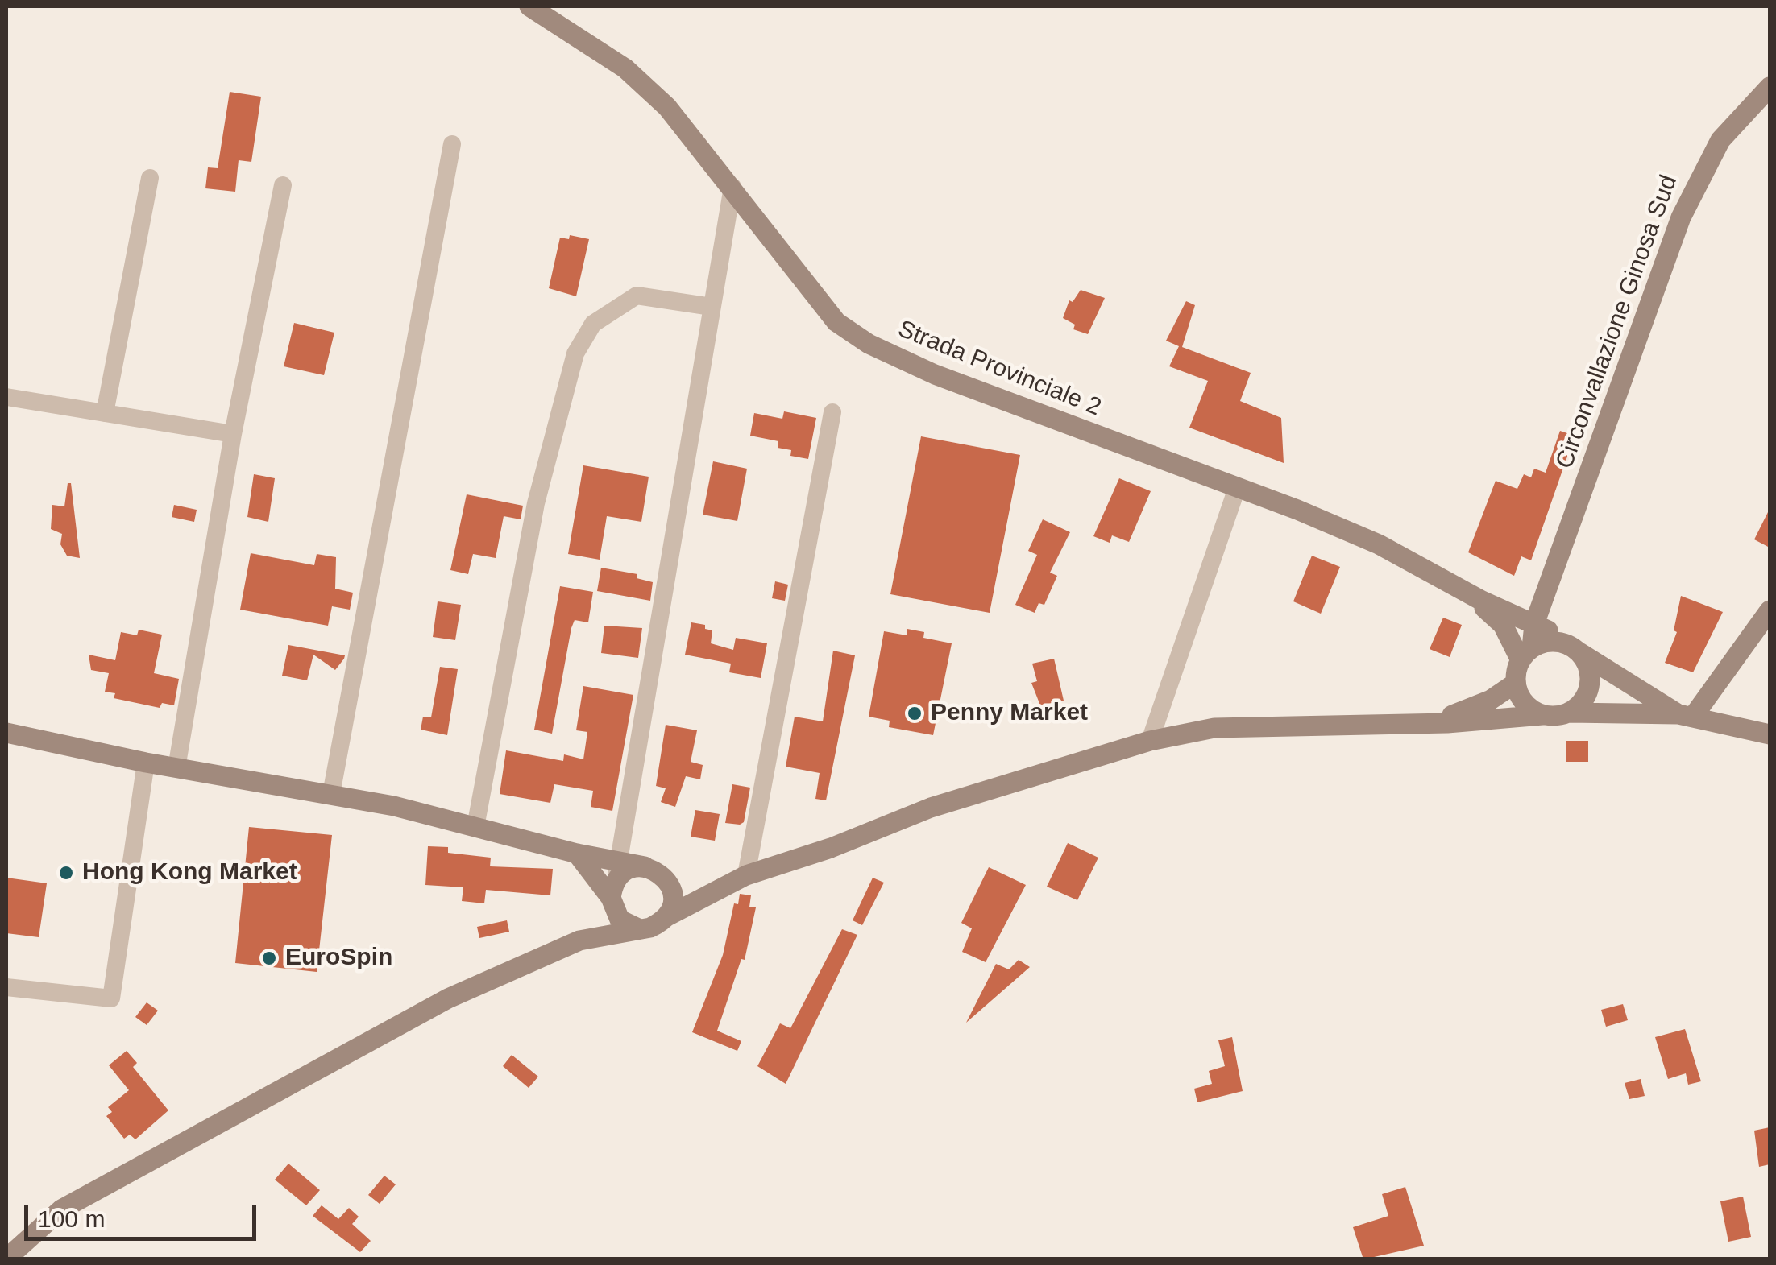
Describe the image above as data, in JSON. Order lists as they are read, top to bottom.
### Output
{
  "streets": {
    "main road": ["Circonvallazione Ginosa Sud", "Strada Provinciale 2"]
  },
  "places": ["Penny Market", "Hong Kong Market", "EuroSpin"],
  "scale_bar": "100 m"
}
